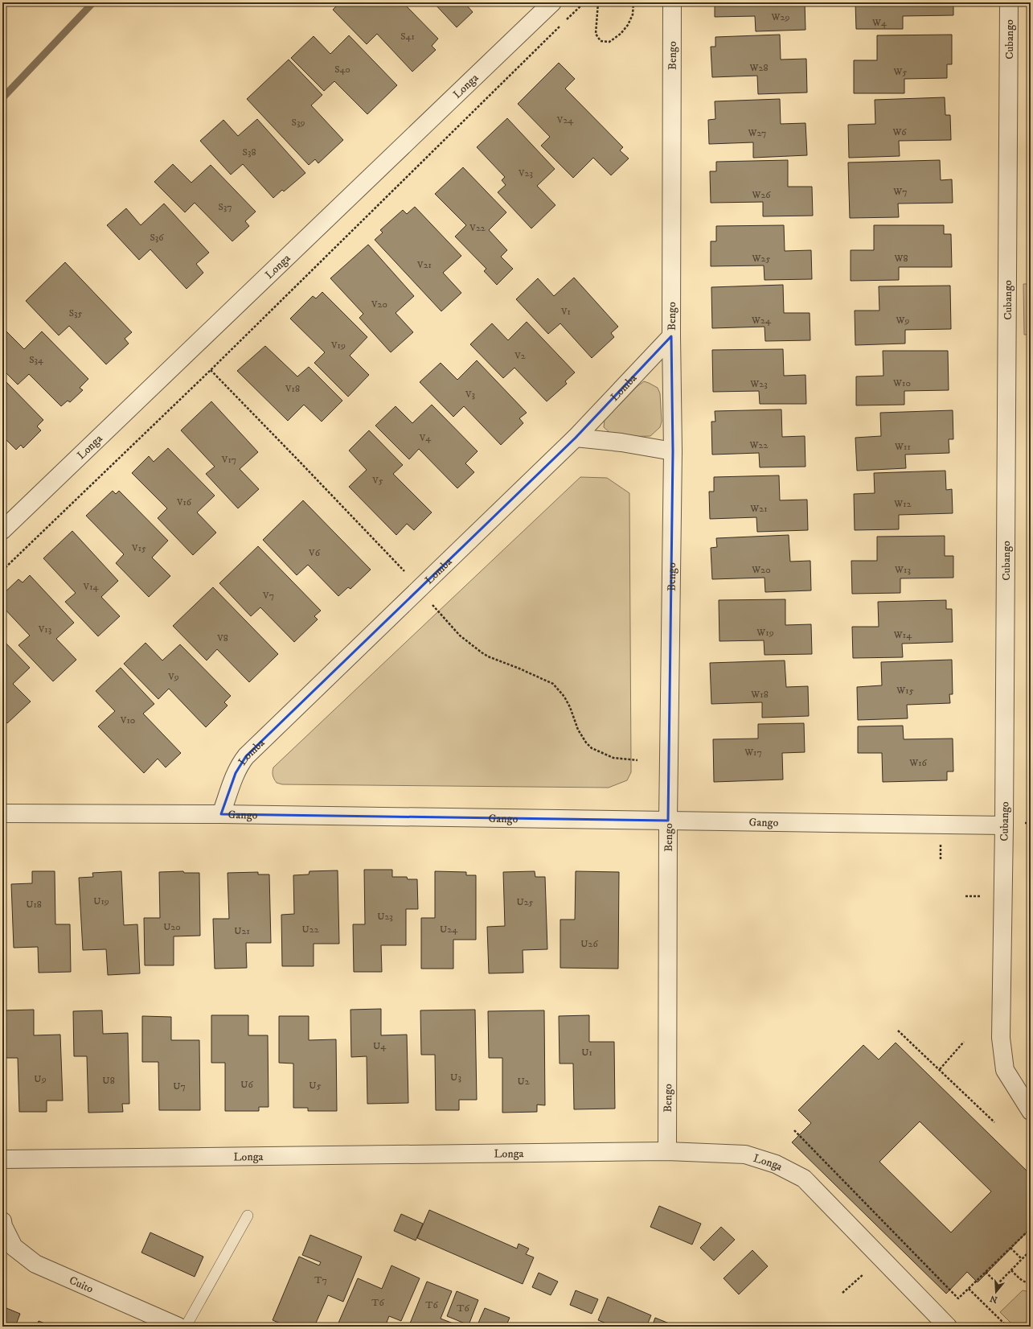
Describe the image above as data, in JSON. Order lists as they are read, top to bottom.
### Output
{
  "streets": {
    "street": [
      "Cubango",
      "Bengo",
      "Longa",
      "Lomba",
      "Gango",
      "Cuito"
    ]
  },
  "crossings": [
    ["Cubango", "Gango"],
    ["Bengo", "Longa"],
    ["Bengo", "Lomba"],
    ["Bengo", "Gango"],
    ["Lomba", "Gango"]
  ],
  "house_numbers": [
    "W29",
    "W4",
    "S41",
    "W28",
    "S40",
    "W5",
    "V24",
    "S39",
    "W6",
    "W27",
    "S38",
    "V23",
    "W7",
    "W26",
    "S37",
    "V22",
    "S36",
    "W25",
    "W8",
    "V21",
    "V20",
    "V1",
    "S35",
    "W24",
    "W9",
    "V19",
    "V2",
    "S34",
    "W10",
    "W23",
    "V18",
    "V3",
    "V4",
    "W22",
    "W11",
    "V17",
    "V5",
    "V16",
    "W12",
    "W21",
    "V15",
    "V6",
    "W20",
    "W13",
    "V14",
    "V7",
    "V13",
    "W19",
    "W14",
    "V8",
    "V9",
    "W15",
    "W18",
    "V10",
    "W17",
    "W16",
    "U19",
    "U25",
    "U18",
    "U23",
    "U20",
    "U22",
    "U24",
    "U21",
    "U26",
    "U4",
    "U1",
    "U3",
    "U9",
    "U8",
    "U2",
    "U6",
    "U5",
    "U7",
    "T7",
    "T6",
    "T6",
    "T6"
  ],
  "north": "bottom"
}
